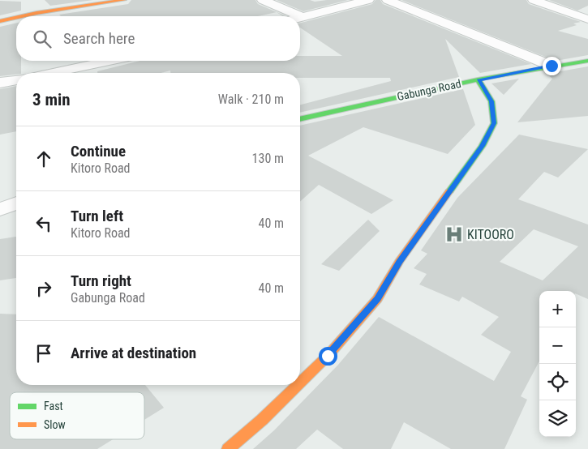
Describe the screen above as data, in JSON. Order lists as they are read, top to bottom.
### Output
{
  "streets": {
    "street": ["Gabunga Road"]
  },
  "places": {
    "hospital": ["KITOORO"]
  },
  "legend": ["Fast", "Slow"],
  "page": {
    "search": "Search here",
    "heading": ["3 min", "Walk · 210 m"],
    "list": [
      ["Continue", "Kitoro Road", "130 m"],
      ["Turn left", "Kitoro Road", "40 m"],
      ["Turn right", "Gabunga Road", "40 m"],
      "Arrive at destination"
    ],
    "map_buttons": ["+", "−"]
  }
}
